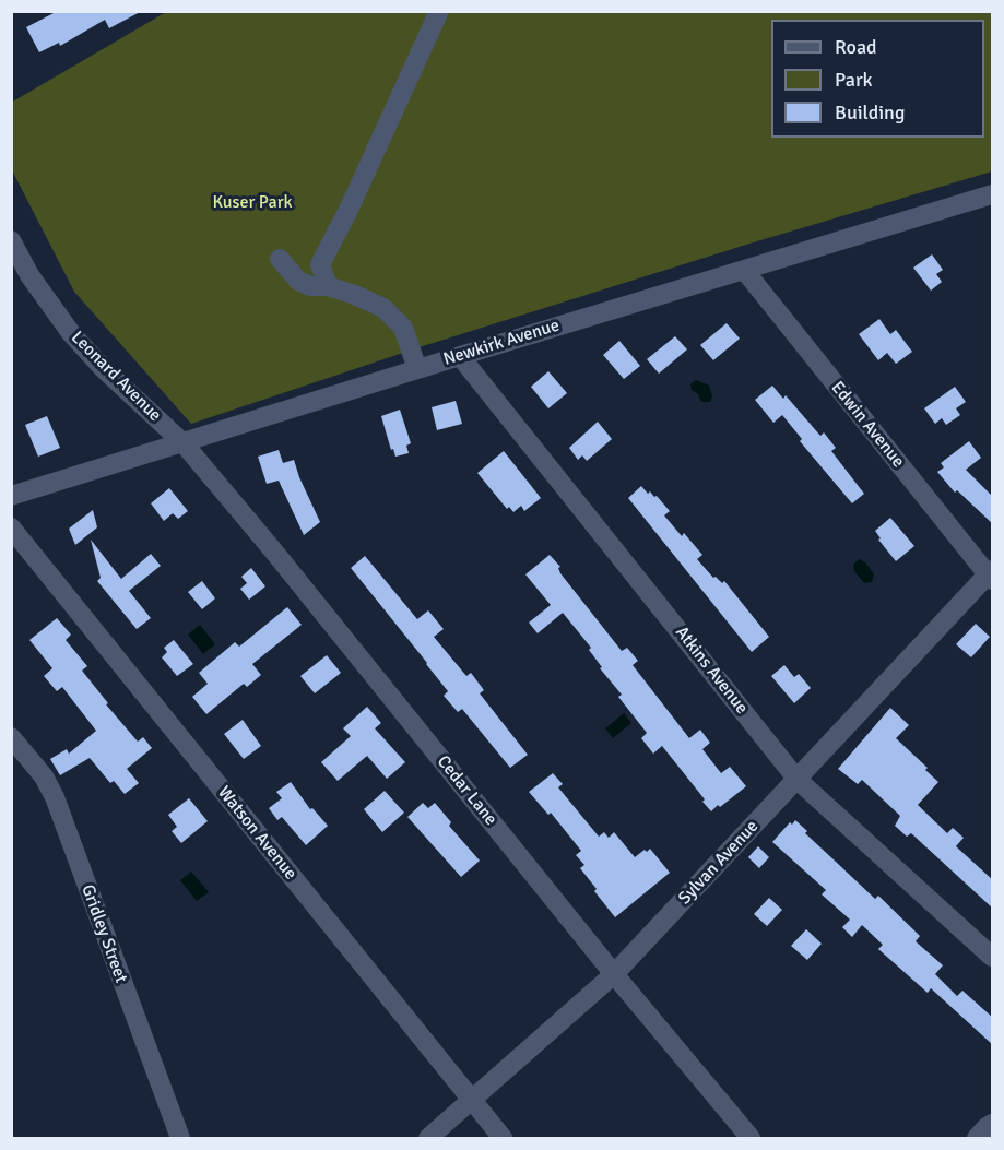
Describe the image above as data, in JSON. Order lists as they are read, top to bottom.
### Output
{
  "streets": {
    "street": [
      "Newkirk Avenue",
      "Leonard Avenue",
      "Edwin Avenue",
      "Atkins Avenue",
      "Cedar Lane",
      "Watson Avenue",
      "Sylvan Avenue",
      "Gridley Street"
    ]
  },
  "crossings": [
    ["Newkirk Avenue", "Leonard Avenue"],
    ["Newkirk Avenue", "Edwin Avenue"],
    ["Newkirk Avenue", "Atkins Avenue"],
    ["Newkirk Avenue", "Cedar Lane"],
    ["Leonard Avenue", "Cedar Lane"],
    ["Edwin Avenue", "Sylvan Avenue"],
    ["Atkins Avenue", "Sylvan Avenue"],
    ["Cedar Lane", "Sylvan Avenue"],
    ["Watson Avenue", "Sylvan Avenue"]
  ],
  "parks": ["Kuser Park"],
  "legend": ["Road", "Park", "Building"]
}
